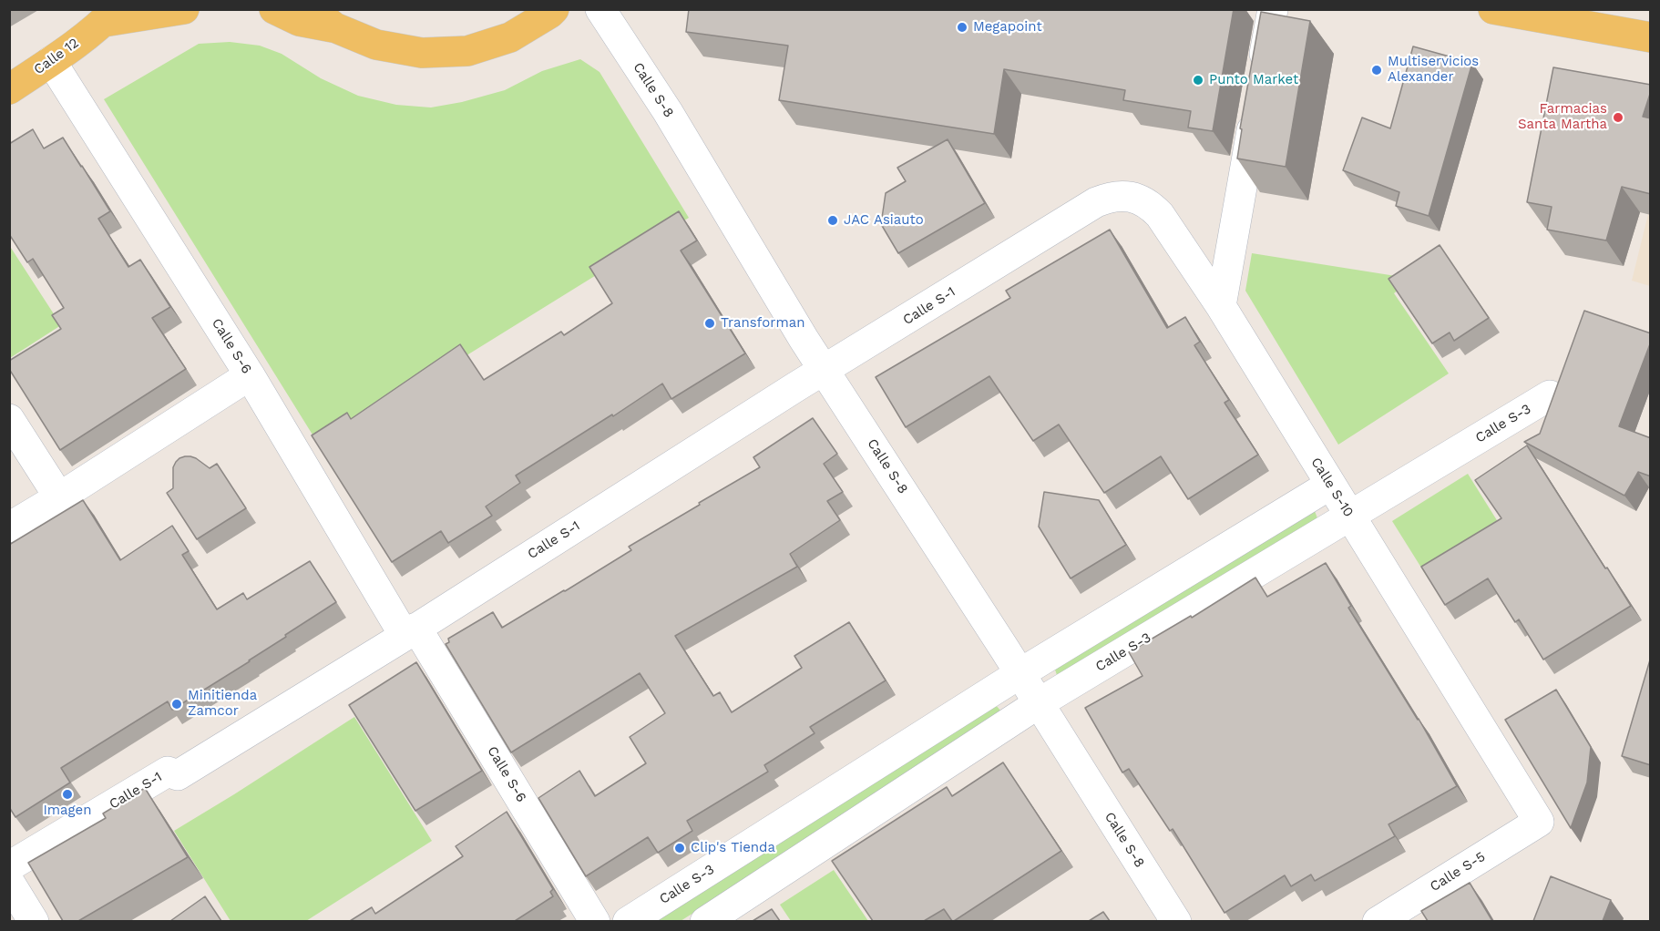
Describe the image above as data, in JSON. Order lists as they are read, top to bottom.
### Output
{
  "streets": {
    "main road": ["Calle 12"],
    "street": [
      "Calle S-8",
      "Calle S-1",
      "Calle S-6",
      "Calle S-3",
      "Calle S-10",
      "Calle S-5"
    ]
  },
  "crossings": [
    ["Calle 12", "Calle S-6"],
    ["Calle S-8", "Calle S-1"],
    ["Calle S-8", "Calle S-3"],
    ["Calle S-1", "Calle S-6"],
    ["Calle S-1", "Calle S-10"],
    ["Calle S-3", "Calle S-10"],
    ["Calle S-10", "Calle S-5"]
  ],
  "places": [
    "Megapoint",
    "Multiservicios Alexander",
    "Punto Market",
    "Farmacias Santa Martha",
    "JAC Asiauto",
    "Transforman",
    "Minitienda Zamcor",
    "Imagen",
    "Clip's Tienda"
  ]
}
